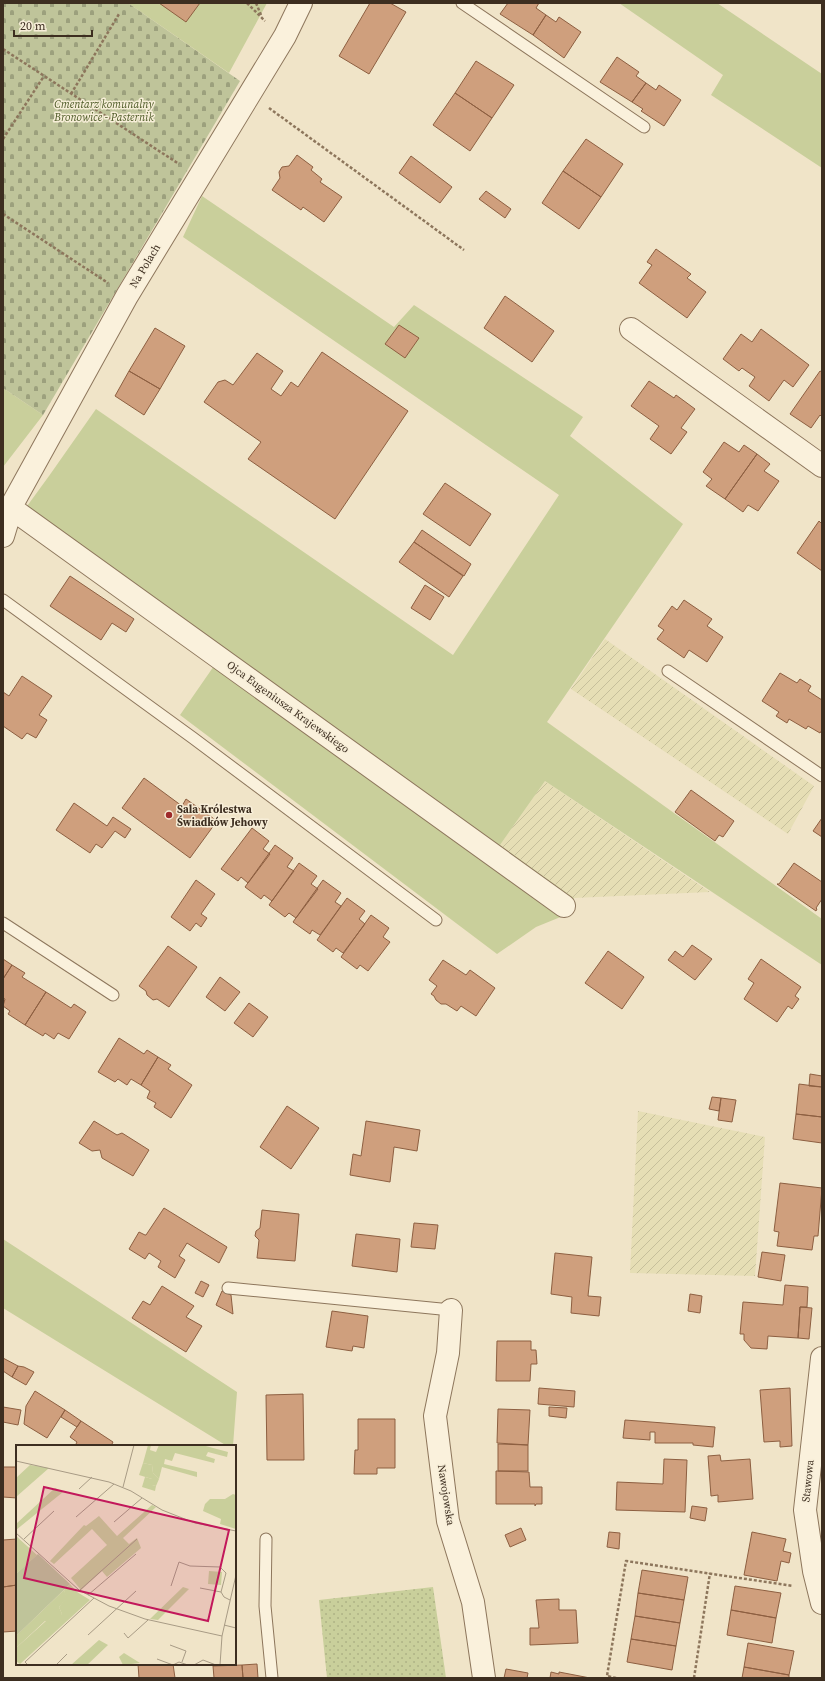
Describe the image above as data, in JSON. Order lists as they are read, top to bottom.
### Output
{
  "streets": {
    "street": [
      "Na Polach",
      "Ojca Eugeniusza Krajewskiego",
      "Stawowa",
      "Nawojowska"
    ]
  },
  "crossings": [
    ["Na Polach", "Ojca Eugeniusza Krajewskiego"]
  ],
  "parks": ["Cmentarz komunalny Bronowice - Pasternik"],
  "places": ["Sala Królestwa Świadków Jehowy"],
  "scale_bar": "20 m"
}
